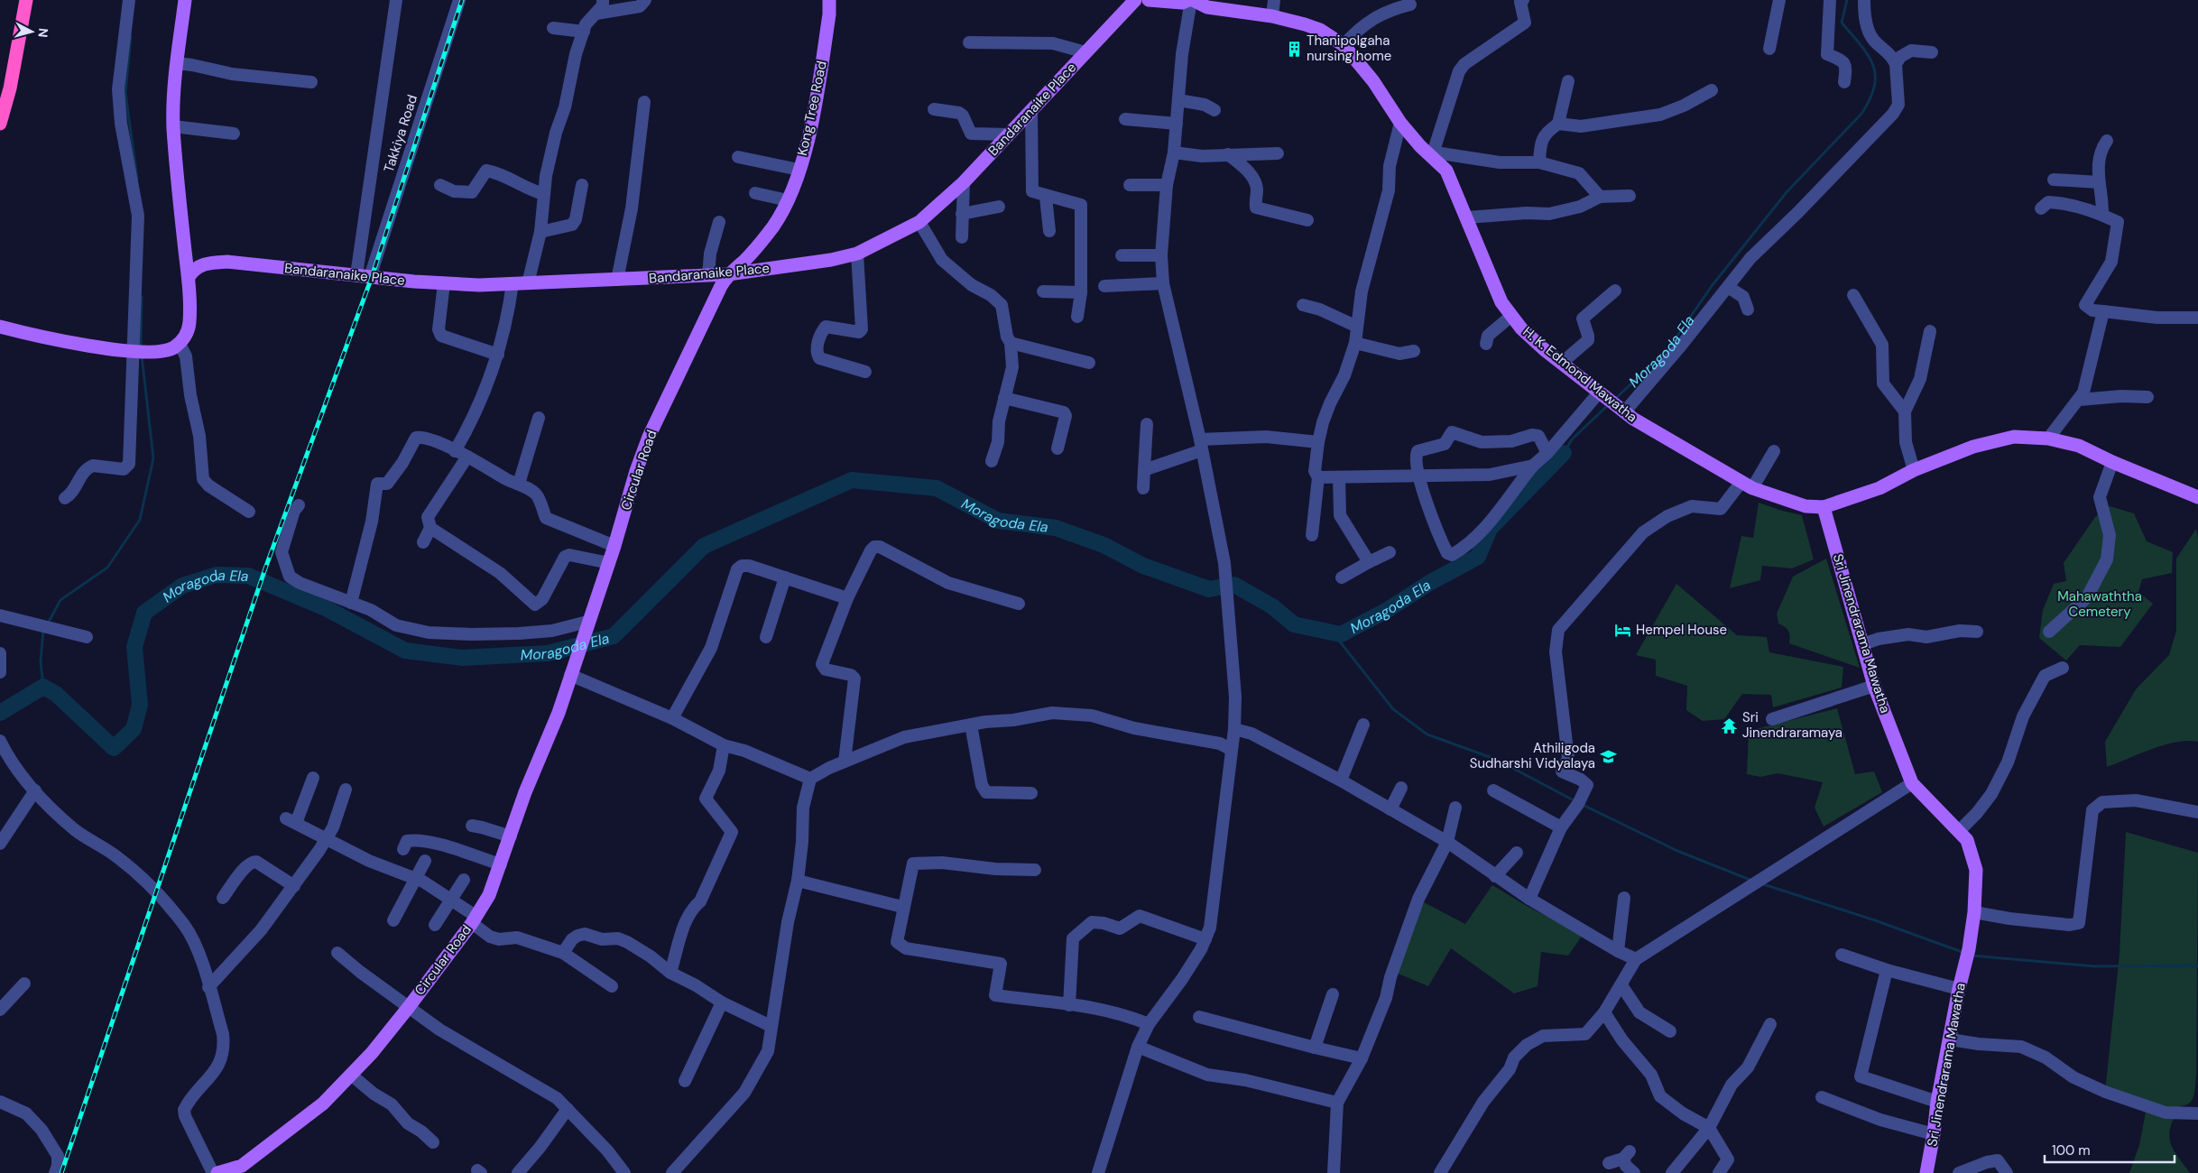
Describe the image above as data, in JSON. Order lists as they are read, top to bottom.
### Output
{
  "streets": {
    "main road": [
      "Kong Tree Road",
      "Bandaranaike Place",
      "H. K. Edmond Mawatha",
      "Circular Road",
      "Sri Jinendrarama Mawatha"
    ],
    "street": ["Takkiya Road"]
  },
  "crossings": [
    ["Kong Tree Road", "Bandaranaike Place"],
    ["Kong Tree Road", "Circular Road"],
    ["Bandaranaike Place", "Takkiya Road"],
    ["Bandaranaike Place", "Circular Road"],
    ["H. K. Edmond Mawatha", "Sri Jinendrarama Mawatha"]
  ],
  "water": ["Moragoda Ela"],
  "parks": ["Mahawaththa Cemetery"],
  "places": {
    "building": ["Thanipolgaha nursing home"],
    "hotel": ["Hempel House"],
    "temple": ["Sri Jinendraramaya"],
    "school or university": ["Athiligoda Sudharshi Vidyalaya"]
  },
  "scale_bar": "100 m",
  "north": "right"
}
